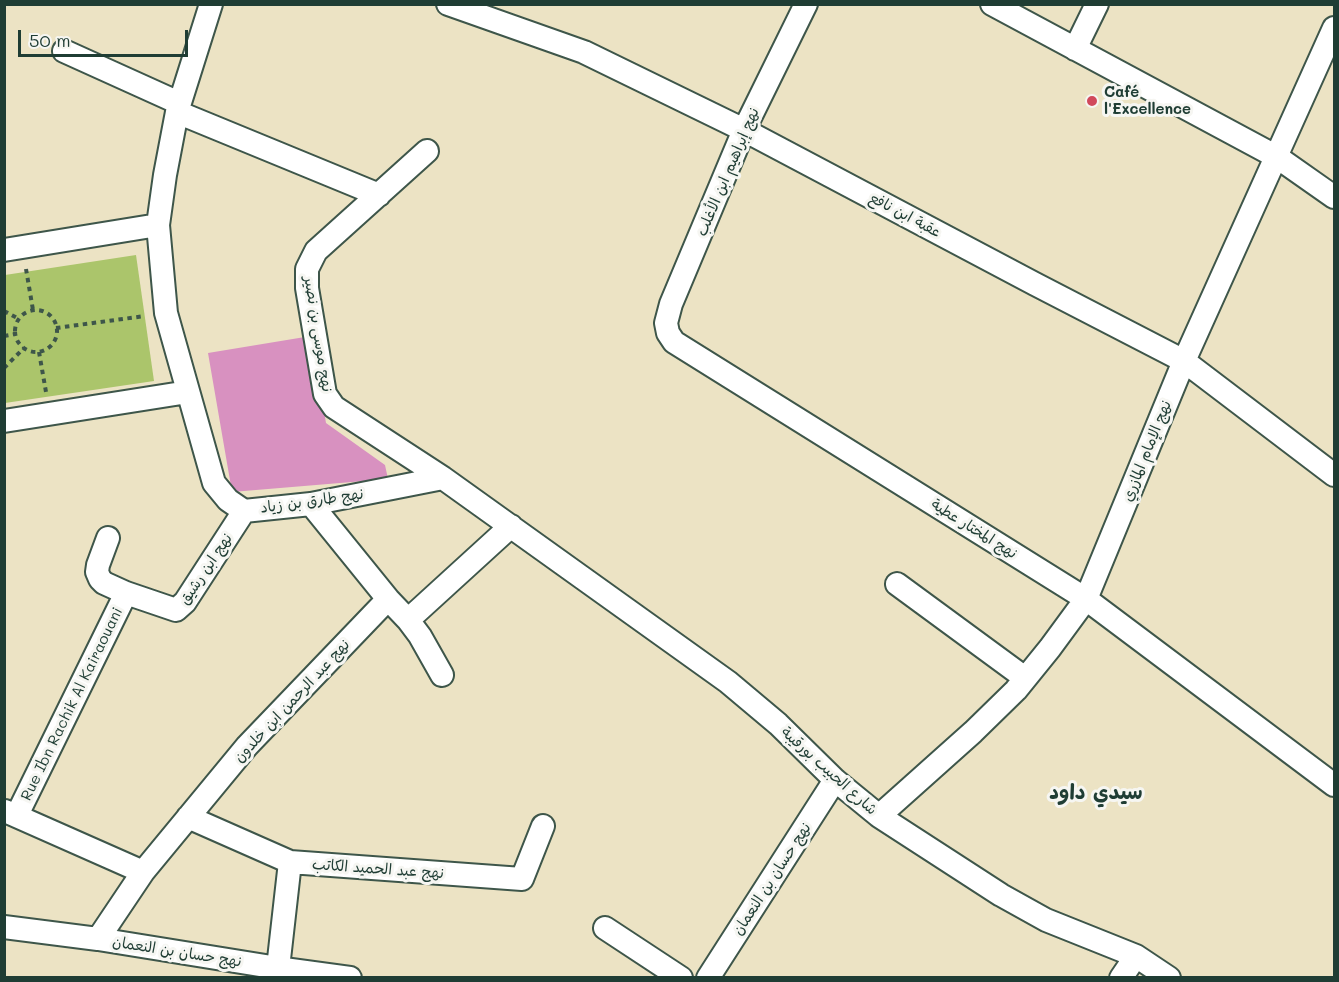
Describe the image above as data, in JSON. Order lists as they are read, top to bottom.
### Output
{
  "streets": {
    "street": [
      "نهج إبراهيم ابن الأغلب",
      "عقبة ابن نافع",
      "نهج موسى بن نصير",
      "نهج الإمام المازري",
      "نهج طارق بن زياد",
      "نهج المختار عطية",
      "نهج ابن رشيق",
      "نهج عبد الرحمن ابن خلدون",
      "Rue Ibn Rachik Al Kairaouani",
      "شارع الحبيب بورقيبة",
      "نهج عبد الحميد الكاتب",
      "نهج حسان بن النعمان"
    ]
  },
  "crossings": [
    ["نهج إبراهيم ابن الأغلب", "عقبة ابن نافع"],
    ["نهج إبراهيم ابن الأغلب", "نهج المختار عطية"],
    ["عقبة ابن نافع", "نهج الإمام المازري"],
    ["نهج موسى بن نصير", "نهج طارق بن زياد"],
    ["نهج موسى بن نصير", "شارع الحبيب بورقيبة"],
    ["نهج الإمام المازري", "نهج المختار عطية"],
    ["نهج الإمام المازري", "شارع الحبيب بورقيبة"],
    ["نهج طارق بن زياد", "نهج ابن رشيق"],
    ["نهج ابن رشيق", "Rue Ibn Rachik Al Kairaouani"],
    ["نهج عبد الرحمن ابن خلدون", "نهج عبد الحميد الكاتب"],
    ["نهج عبد الرحمن ابن خلدون", "نهج حسان بن النعمان"],
    ["شارع الحبيب بورقيبة", "نهج حسان بن النعمان"]
  ],
  "districts": ["سيدي داود"],
  "places": ["Café l'Excellence"],
  "scale_bar": "50 m"
}
